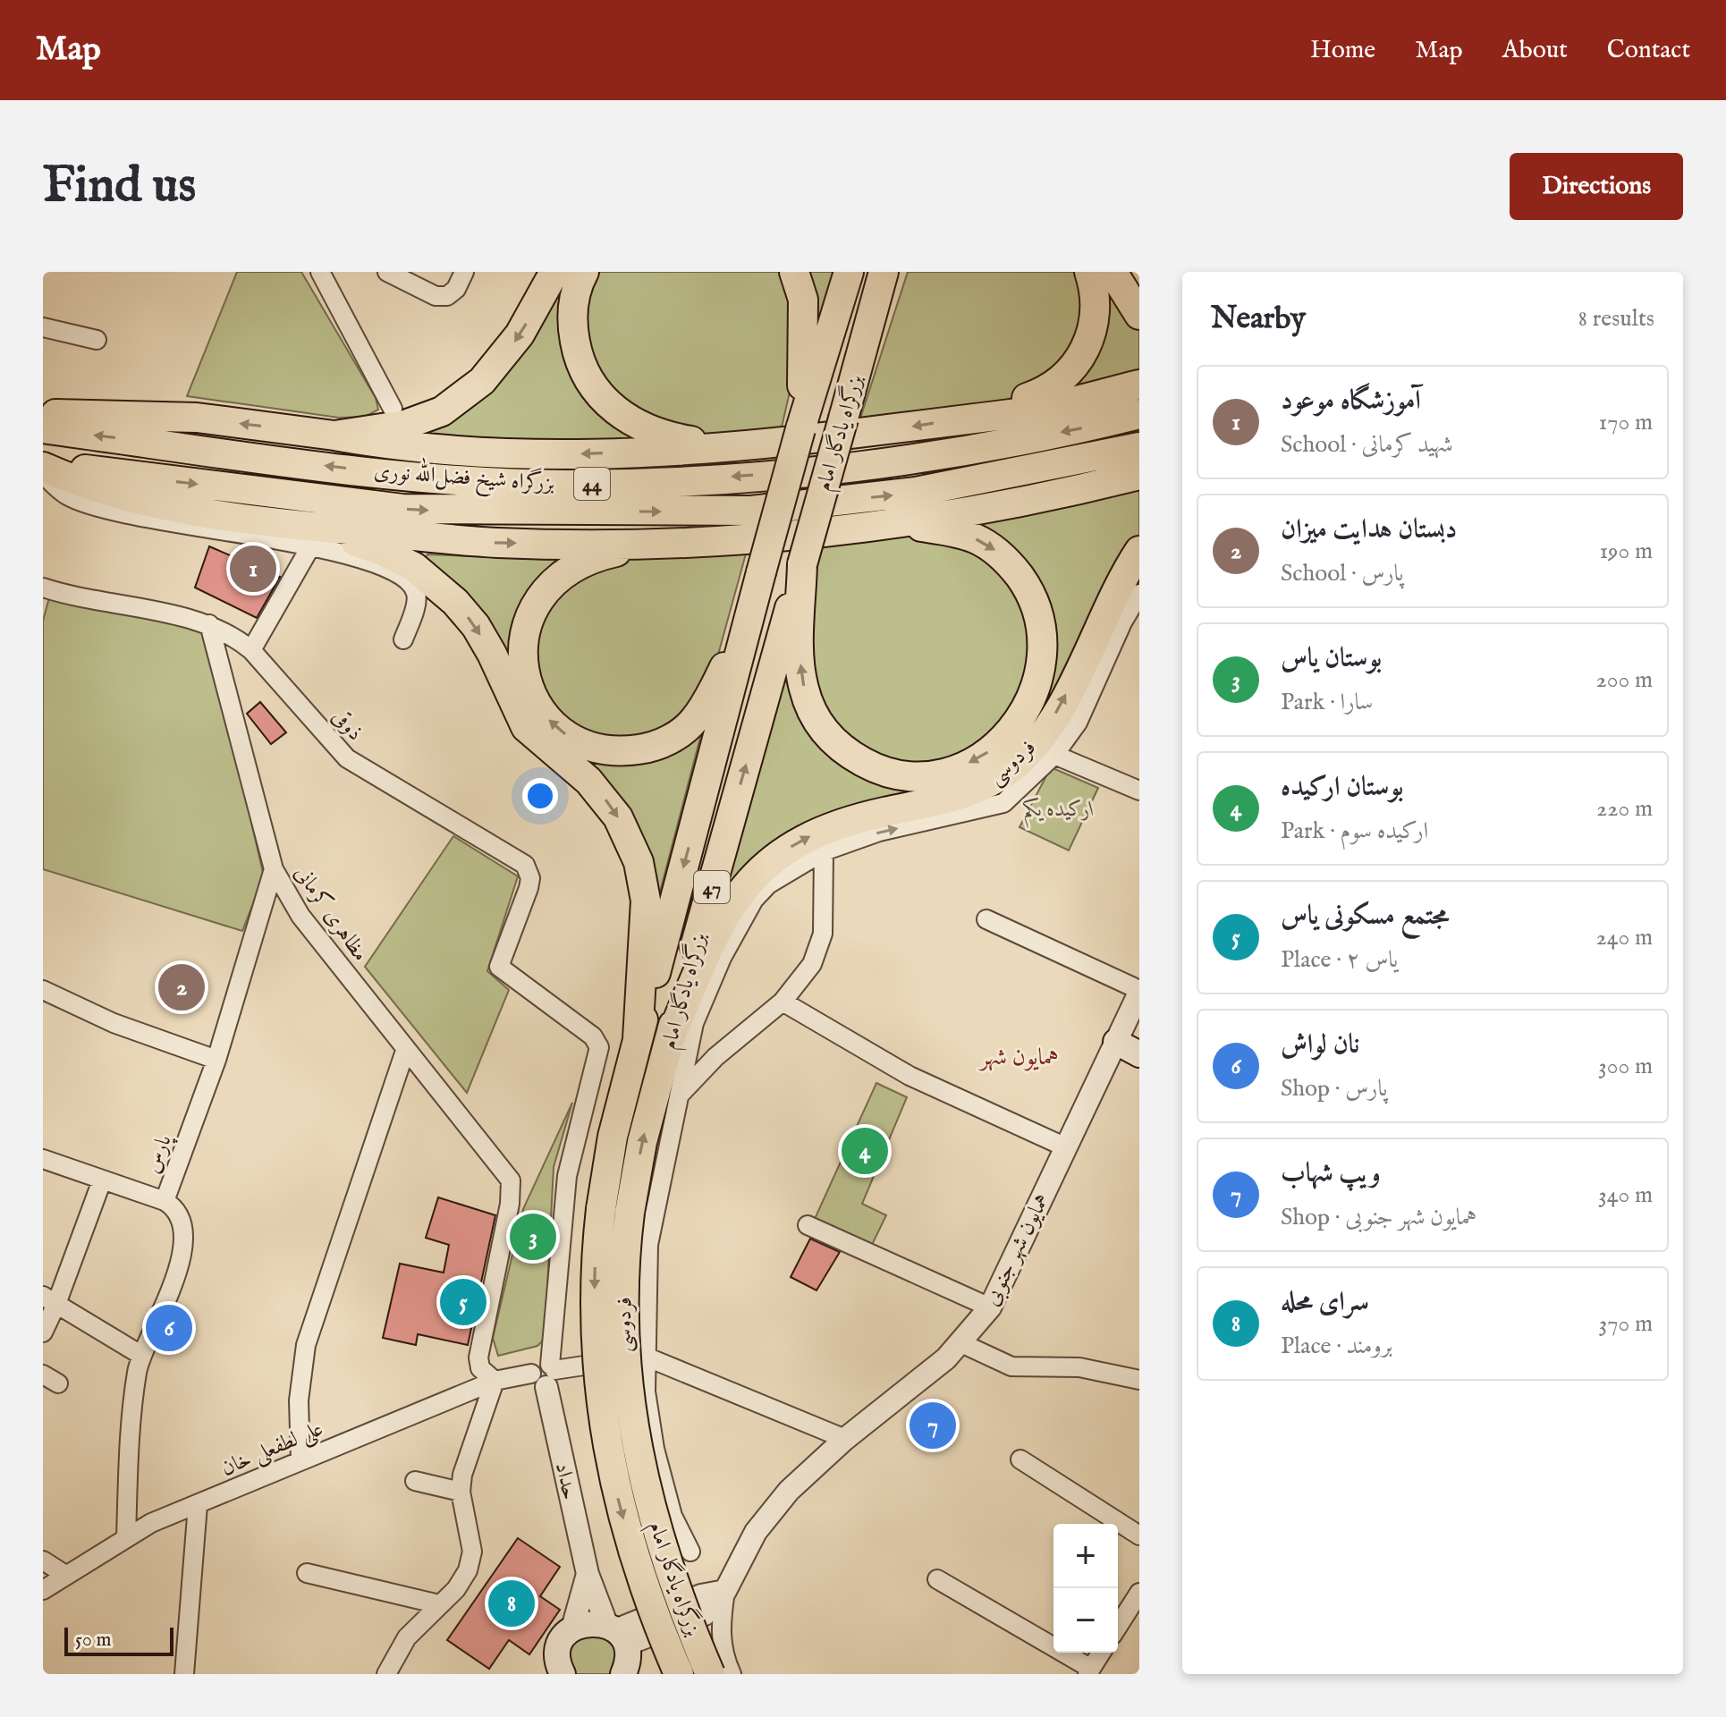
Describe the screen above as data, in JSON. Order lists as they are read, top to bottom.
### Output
{
  "streets": {
    "highway": [
      "بزرگراه یادگار امام",
      "بزرگراه شیخ فضل‌الله نوری",
      "44",
      "47"
    ],
    "street": [
      "ذوقی",
      "فردوسی",
      "مظاهری کرمانی",
      "پارس",
      "همایون‌ شهر جنوبی",
      "علی لطفعلی خان",
      "حداد"
    ]
  },
  "crossings": [
    ["ذوقی", "مظاهری کرمانی"],
    ["ذوقی", "علی لطفعلی خان"],
    ["ذوقی", "حداد"],
    ["فردوسی", "علی لطفعلی خان"],
    ["مظاهری کرمانی", "پارس"],
    ["مظاهری کرمانی", "علی لطفعلی خان"],
    ["پارس", "علی لطفعلی خان"],
    ["همایون‌ شهر جنوبی", "حداد"],
    ["علی لطفعلی خان", "حداد"]
  ],
  "districts": ["همایون شهر"],
  "parks": ["ارکیده یکم"],
  "scale_bar": "50 m",
  "page": {
    "header": "Map",
    "nav": [
      "Home",
      "Map",
      "About",
      "Contact"
    ],
    "buttons": "Directions",
    "title": "Find us",
    "heading": ["Nearby", "8 results"],
    "list": [
      {
        "mark": "1",
        "name": "آموزشگاه موعود",
        "note": "School · شهید کرمانی",
        "value": "170 m"
      },
      {
        "mark": "2",
        "name": "دبستان هدایت میزان",
        "note": "School · پارس",
        "value": "190 m"
      },
      {
        "mark": "3",
        "name": "بوستان یاس",
        "note": "Park · سارا",
        "value": "200 m"
      },
      {
        "mark": "4",
        "name": "بوستان ارکیده",
        "note": "Park · ارکیده سوم",
        "value": "220 m"
      },
      {
        "mark": "5",
        "name": "مجتمع مسکونی یاس",
        "note": "Place · یاس ۲",
        "value": "240 m"
      },
      {
        "mark": "6",
        "name": "نان لواش",
        "note": "Shop · پارس",
        "value": "300 m"
      },
      {
        "mark": "7",
        "name": "ویپ شهاب",
        "note": "Shop · همایون‌ شهر جنوبی",
        "value": "340 m"
      },
      {
        "mark": "8",
        "name": "سرای محله",
        "note": "Place · برومند",
        "value": "370 m"
      }
    ],
    "pins": [
      "1",
      "2",
      "4",
      "3",
      "5",
      "6",
      "7",
      "8"
    ],
    "map_buttons": ["+", "−"],
    "scale": "50 m"
  }
}
